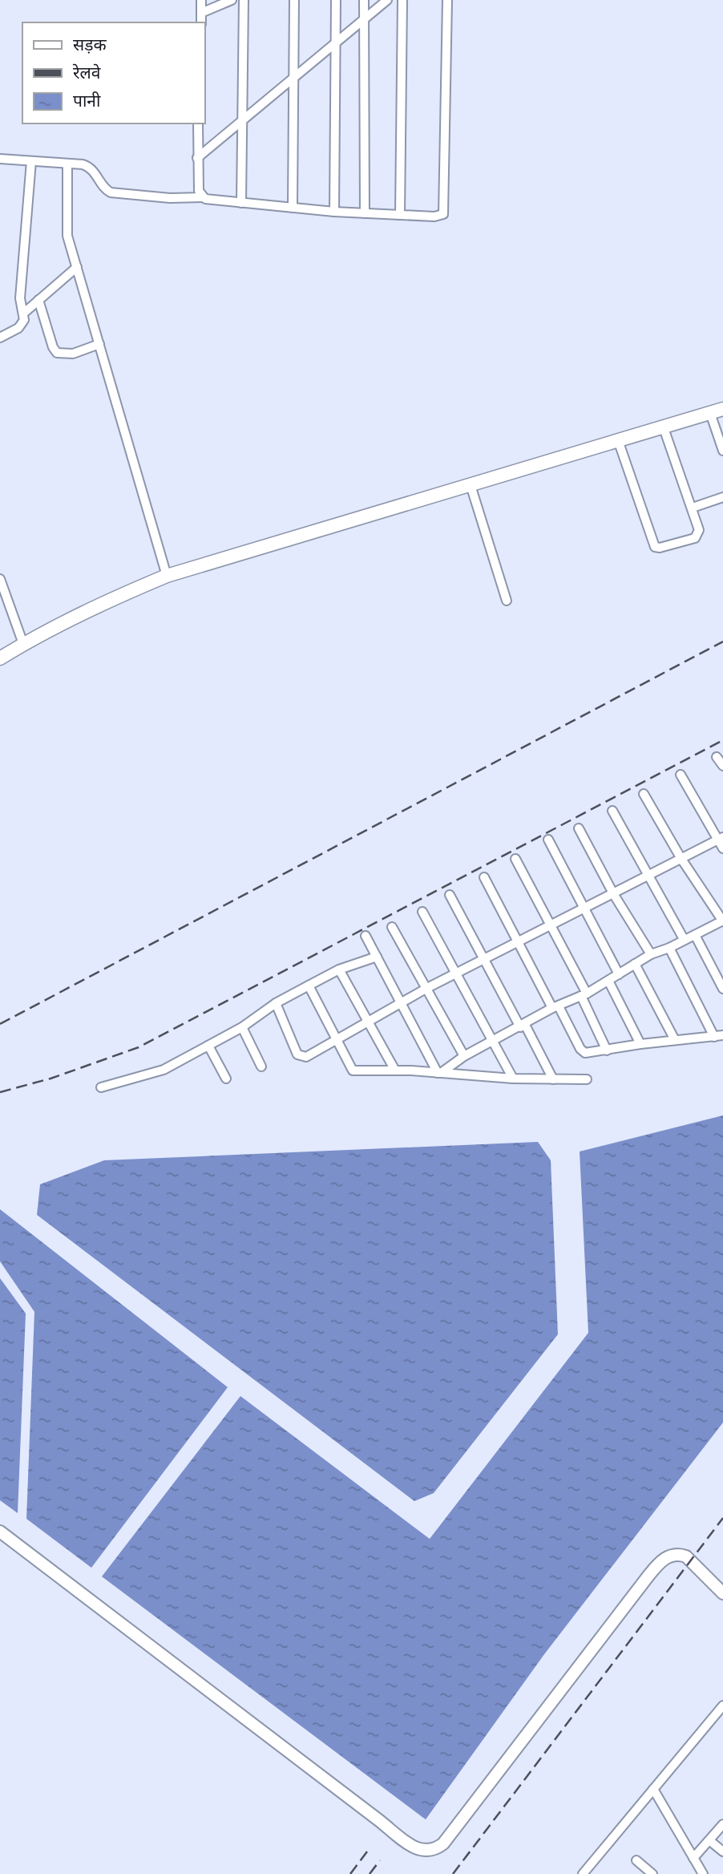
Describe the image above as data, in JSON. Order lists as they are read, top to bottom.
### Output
{
  "legend": ["सड़क", "रेलवे", "पानी"]
}
